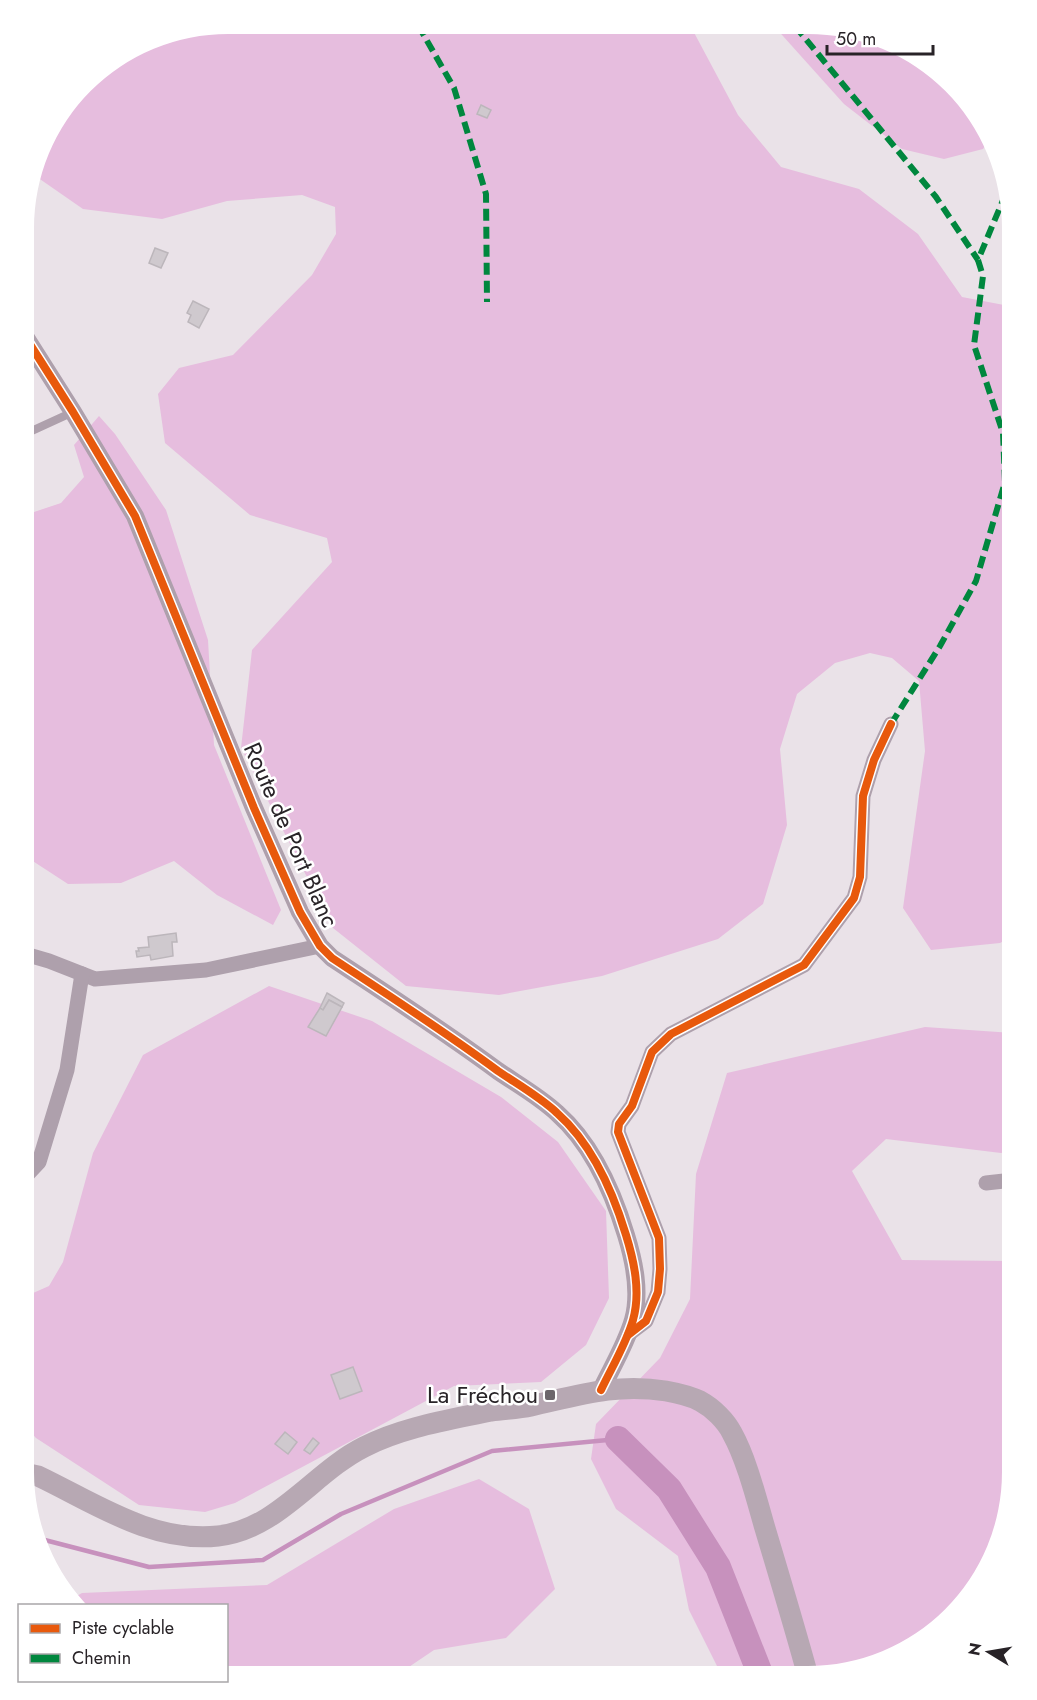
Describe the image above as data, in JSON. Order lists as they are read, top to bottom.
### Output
{
  "streets": {
    "street": ["Route de Port Blanc"]
  },
  "places": {
    "transit": ["La Fréchou"]
  },
  "legend": ["Piste cyclable", "Chemin"],
  "scale_bar": "50 m",
  "north": "left"
}
